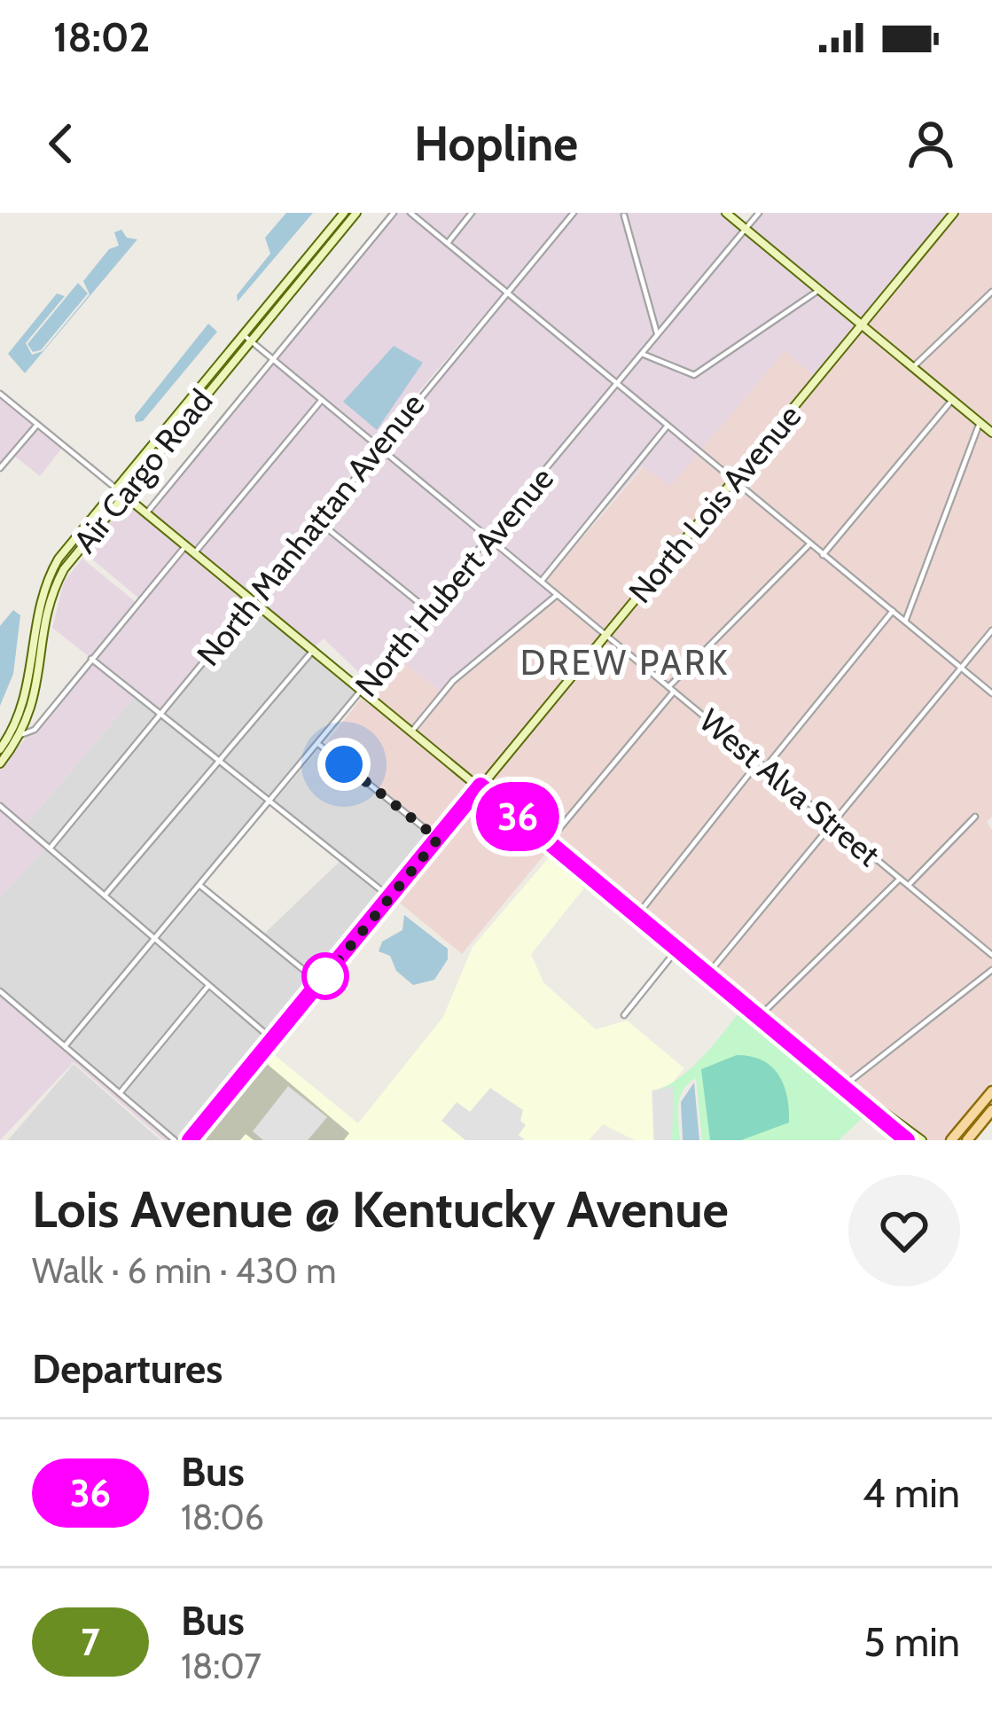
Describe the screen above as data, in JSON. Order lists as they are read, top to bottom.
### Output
{
  "streets": {
    "street": [
      "Air Cargo Road",
      "North Lois Avenue",
      "North Manhattan Avenue",
      "North Hubert Avenue",
      "West Alva Street"
    ]
  },
  "crossings": [
    ["Air Cargo Road", "West Alva Street"],
    ["North Lois Avenue", "West Alva Street"],
    ["North Manhattan Avenue", "West Alva Street"],
    ["North Hubert Avenue", "West Alva Street"]
  ],
  "districts": ["DREW PARK"],
  "lines": ["bus line 36"],
  "page": {
    "status": "18:02",
    "header": "Hopline",
    "on_map": "36",
    "heading": [
      ["Lois Avenue @ Kentucky Avenue", "Walk · 6 min · 430 m"],
      "Departures"
    ],
    "list": [
      {
        "mark": "36",
        "name": "Bus",
        "note": "18:06",
        "value": "4 min"
      },
      {
        "mark": "7",
        "name": "Bus",
        "note": "18:07",
        "value": "5 min"
      }
    ]
  }
}
